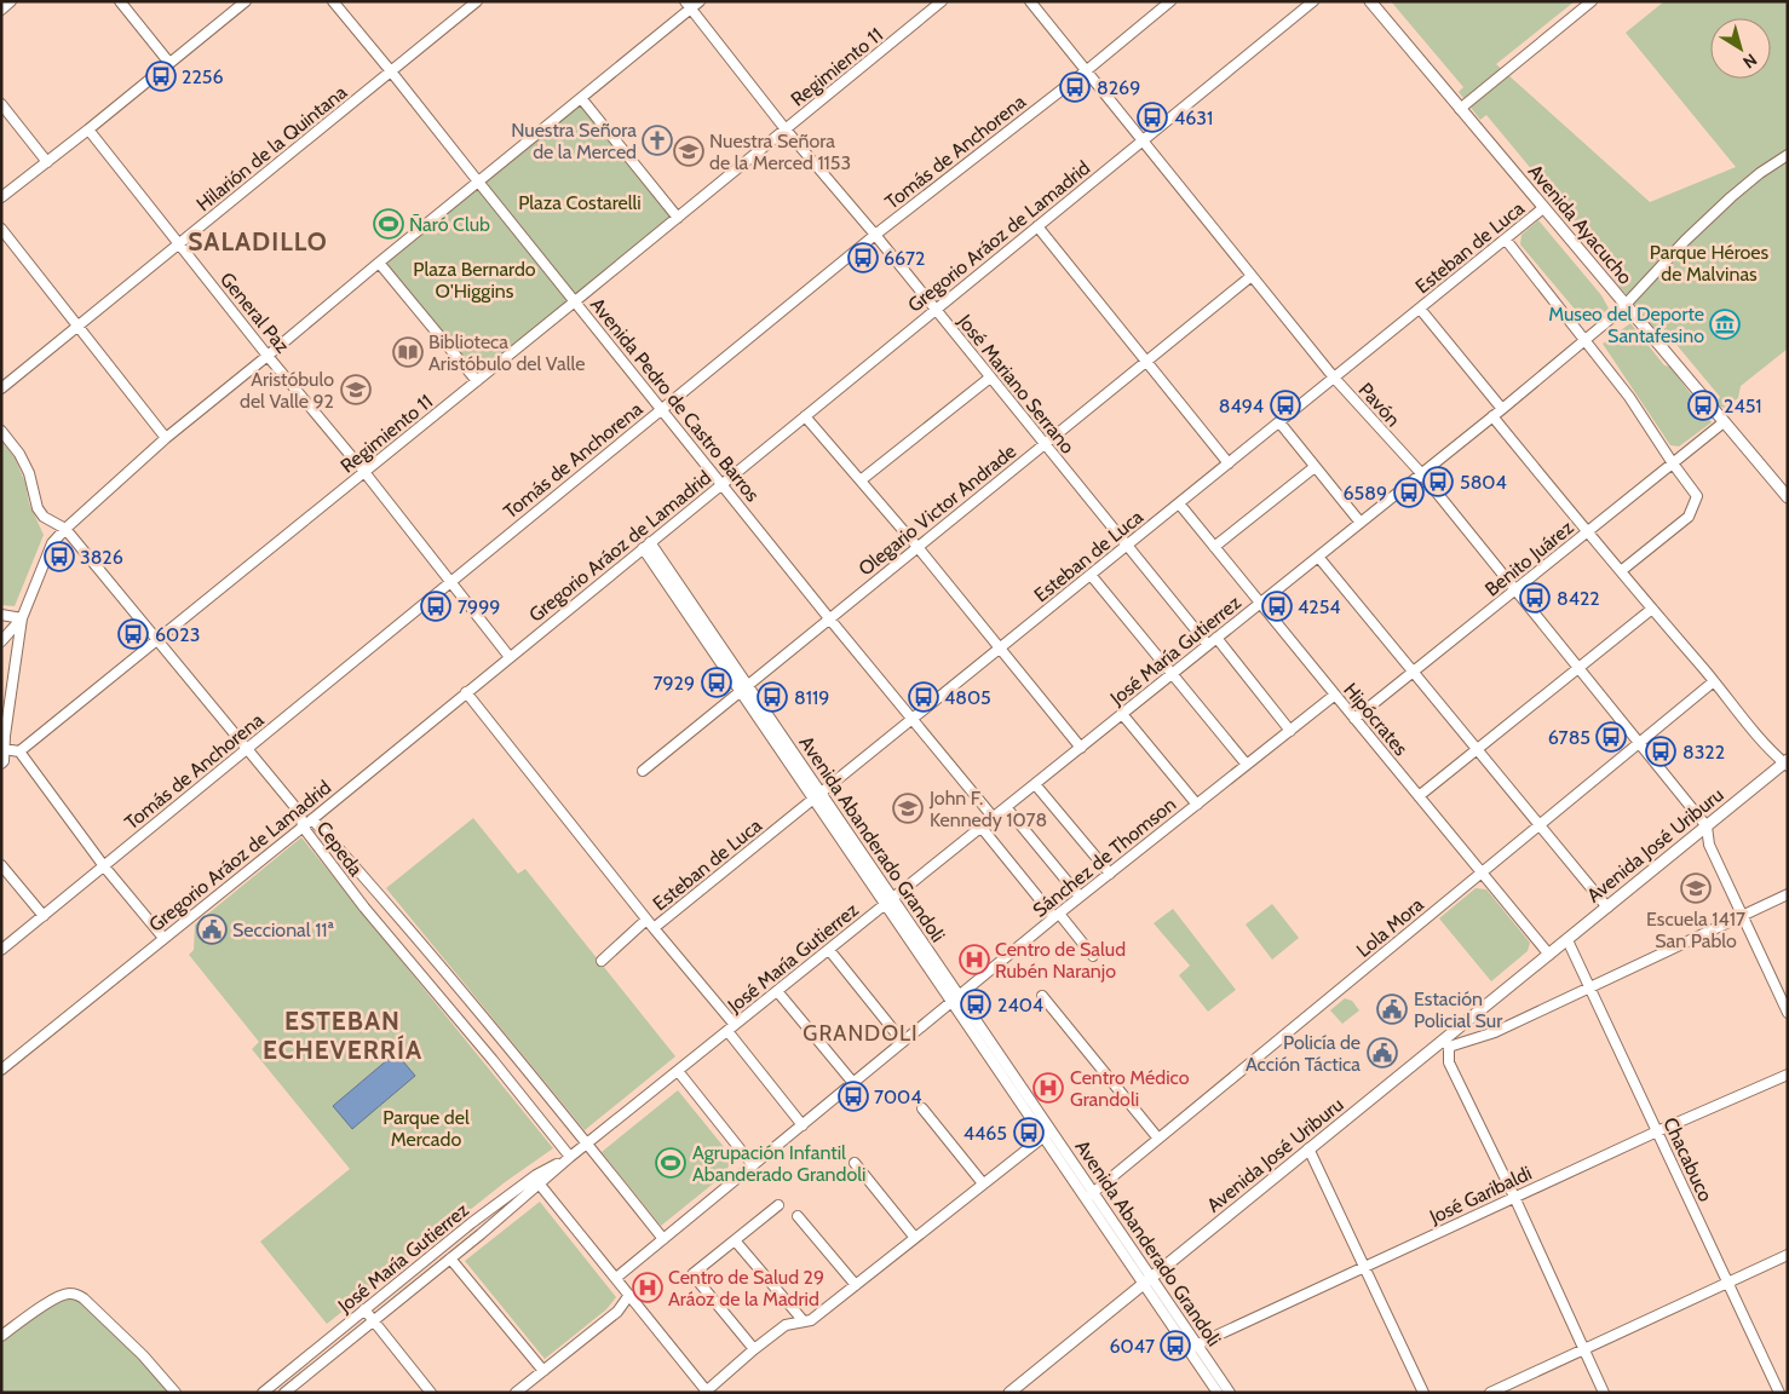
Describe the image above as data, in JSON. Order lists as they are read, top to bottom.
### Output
{
  "streets": {
    "main road": ["Avenida Ayacucho", "Avenida José Uriburu"],
    "street": [
      "Regimiento 11",
      "Hilarión de la Quintana",
      "Tomás de Anchorena",
      "Gregorio Aráoz de Lamadrid",
      "Esteban de Luca",
      "General Paz",
      "José Mariano Serrano",
      "Avenida Pedro de Castro Barros",
      "Pavón",
      "Olegario Victor Andrade",
      "Benito Juárez",
      "José María Gutierrez",
      "Hipócrates",
      "Avenida Abanderado Grandoli",
      "Cepeda",
      "Sánchez de Thomson",
      "Lola Mora",
      "Chacabuco",
      "José Garibaldi"
    ]
  },
  "crossings": [
    ["Regimiento 11", "General Paz"],
    ["Regimiento 11", "José Mariano Serrano"],
    ["Regimiento 11", "Avenida Pedro de Castro Barros"],
    ["Regimiento 11", "Cepeda"],
    ["Hilarión de la Quintana", "General Paz"],
    ["Hilarión de la Quintana", "Avenida Pedro de Castro Barros"],
    ["Tomás de Anchorena", "General Paz"],
    ["Tomás de Anchorena", "José Mariano Serrano"],
    ["Tomás de Anchorena", "Avenida Pedro de Castro Barros"],
    ["Tomás de Anchorena", "Pavón"],
    ["Tomás de Anchorena", "Cepeda"],
    ["Avenida Ayacucho", "Esteban de Luca"],
    ["Avenida Ayacucho", "Benito Juárez"],
    ["Avenida Ayacucho", "José María Gutierrez"],
    ["Gregorio Aráoz de Lamadrid", "General Paz"],
    ["Gregorio Aráoz de Lamadrid", "José Mariano Serrano"],
    ["Gregorio Aráoz de Lamadrid", "Avenida Pedro de Castro Barros"],
    ["Gregorio Aráoz de Lamadrid", "Pavón"],
    ["Gregorio Aráoz de Lamadrid", "Avenida Abanderado Grandoli"],
    ["Gregorio Aráoz de Lamadrid", "Cepeda"],
    ["Esteban de Luca", "José Mariano Serrano"],
    ["Esteban de Luca", "Avenida Pedro de Castro Barros"],
    ["Esteban de Luca", "Pavón"],
    ["Esteban de Luca", "Hipócrates"],
    ["Esteban de Luca", "Avenida Abanderado Grandoli"],
    ["José Mariano Serrano", "Olegario Victor Andrade"],
    ["José Mariano Serrano", "José María Gutierrez"],
    ["José Mariano Serrano", "Sánchez de Thomson"],
    ["Avenida Pedro de Castro Barros", "Olegario Victor Andrade"],
    ["Avenida Pedro de Castro Barros", "José María Gutierrez"],
    ["Pavón", "Olegario Victor Andrade"],
    ["Pavón", "Benito Juárez"],
    ["Pavón", "José María Gutierrez"],
    ["Pavón", "Avenida José Uriburu"],
    ["Pavón", "Lola Mora"],
    ["Olegario Victor Andrade", "Avenida Abanderado Grandoli"],
    ["Benito Juárez", "Hipócrates"],
    ["José María Gutierrez", "Hipócrates"],
    ["José María Gutierrez", "Avenida Abanderado Grandoli"],
    ["José María Gutierrez", "Cepeda"],
    ["Hipócrates", "Avenida José Uriburu"],
    ["Hipócrates", "Sánchez de Thomson"],
    ["Hipócrates", "Lola Mora"],
    ["Avenida Abanderado Grandoli", "Avenida José Uriburu"],
    ["Avenida Abanderado Grandoli", "Sánchez de Thomson"],
    ["Avenida Abanderado Grandoli", "Lola Mora"],
    ["Avenida Abanderado Grandoli", "José Garibaldi"],
    ["Avenida José Uriburu", "Chacabuco"],
    ["Cepeda", "Sánchez de Thomson"],
    ["Chacabuco", "José Garibaldi"]
  ],
  "districts": ["SALADILLO", "ESTEBAN ECHEVERRÍA", "GRANDOLI"],
  "parks": [
    "Plaza Costarelli",
    "Parque Héroes de Malvinas",
    "Plaza Bernardo O'Higgins",
    "Parque del Mercado"
  ],
  "places": {
    "bus stop": [
      "2256",
      "8269",
      "4631",
      "6672",
      "8494",
      "2451",
      "5804",
      "6589",
      "3826",
      "8422",
      "7999",
      "4254",
      "6023",
      "7929",
      "8119",
      "4805",
      "6785",
      "8322",
      "2404",
      "7004",
      "4465",
      "6047"
    ],
    "church": ["Nuestra Señora de la Merced"],
    "school or university": [
      "Nuestra Señora de la Merced 1153",
      "Aristóbulo del Valle 92",
      "John F. Kennedy 1078",
      "Escuela 1417 San Pablo"
    ],
    "sports": ["Ñaró Club", "Agrupación Infantil Abanderado Grandoli"],
    "museum": ["Museo del Deporte Santafesino"],
    "library": ["Biblioteca Aristóbulo del Valle"],
    "public building": ["Seccional 11ª", "Estación Policial Sur", "Policía de Acción Táctica"],
    "hospital": ["Centro de Salud Rubén Naranjo", "Centro Médico Grandoli", "Centro de Salud 29 Aráoz de la Madrid"]
  },
  "north": "bottom right"
}
